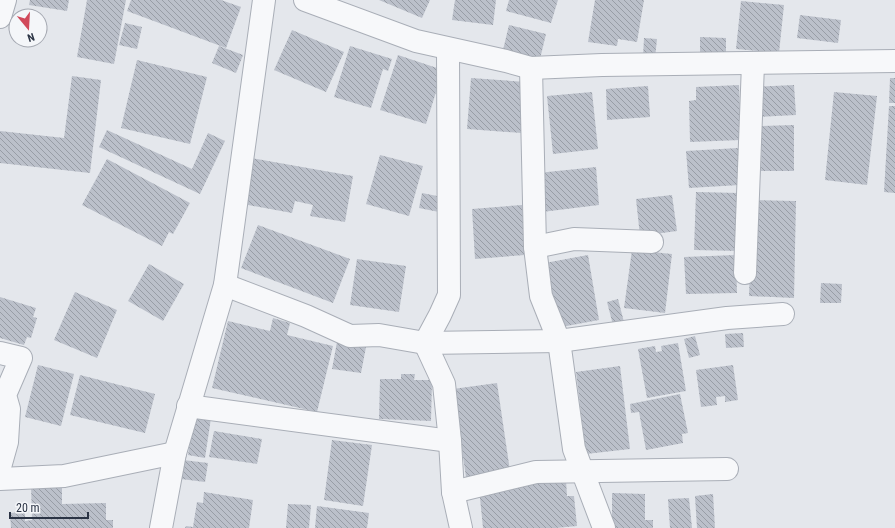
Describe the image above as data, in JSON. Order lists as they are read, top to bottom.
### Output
{
  "scale_bar": "20 m",
  "north": "bottom"
}
